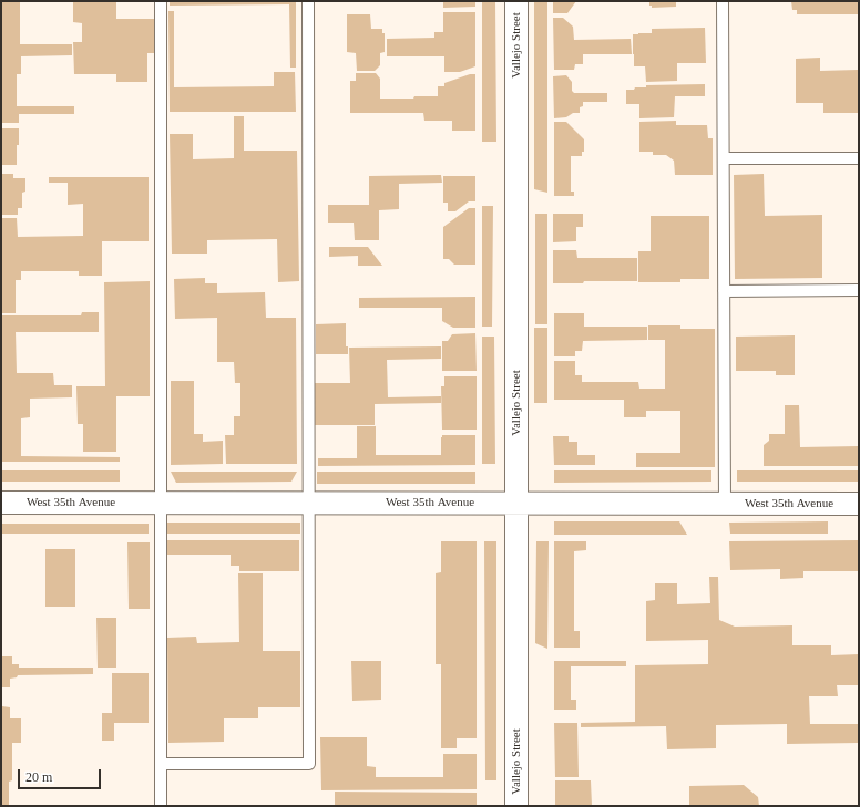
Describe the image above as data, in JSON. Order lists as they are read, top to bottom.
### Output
{
  "streets": {
    "street": ["Vallejo Street", "West 35th Avenue"]
  },
  "crossings": [
    ["Vallejo Street", "West 35th Avenue"]
  ],
  "scale_bar": "20 m"
}
